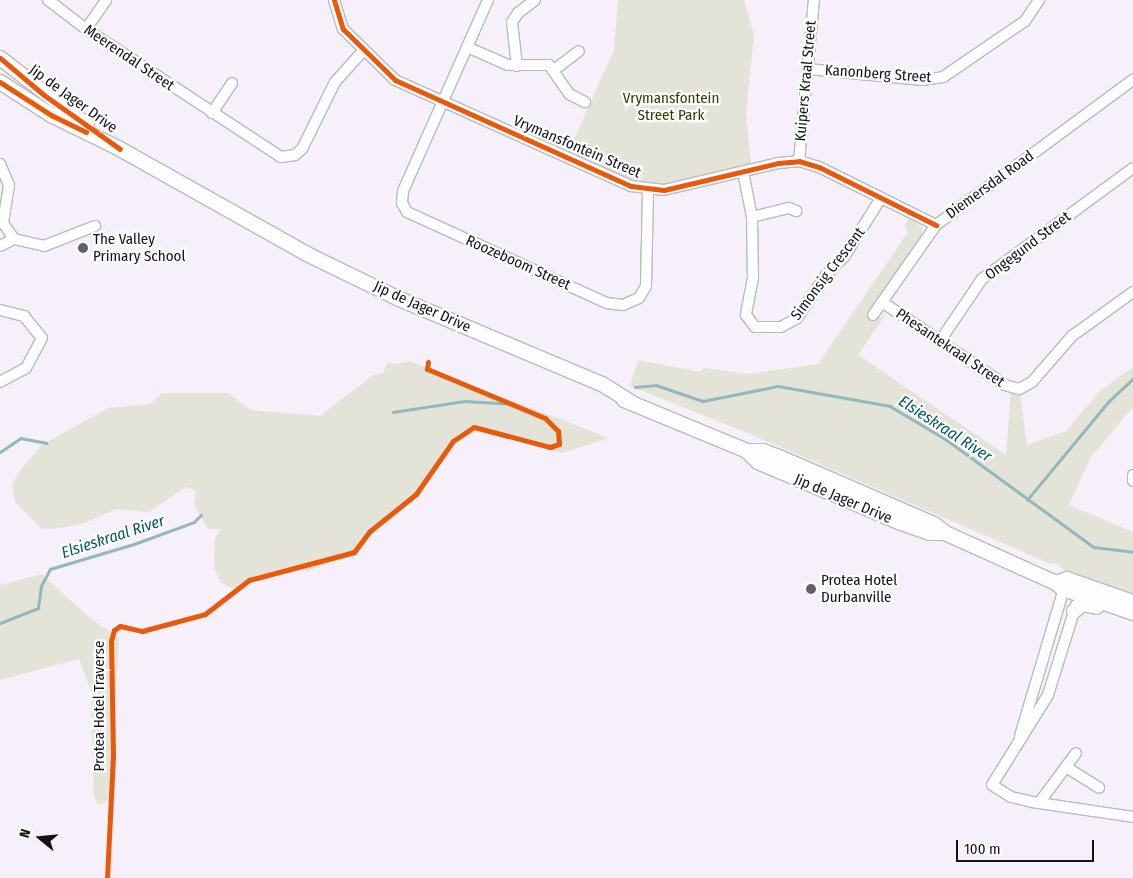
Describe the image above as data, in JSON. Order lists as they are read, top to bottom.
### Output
{
  "streets": {
    "main road": ["Jip de Jager Drive"],
    "street": [
      "Meerendal Street",
      "Kanonberg Street",
      "Kuipers Kraal Street",
      "Vrymansfontein Street",
      "Diemersdal Road",
      "Ongegund Street",
      "Roozeboom Street",
      "Simonsig Crescent",
      "Phesantekraal Street"
    ],
    "cycle path": ["Protea Hotel Traverse"]
  },
  "crossings": [
    ["Meerendal Street", "Vrymansfontein Street"],
    ["Kanonberg Street", "Kuipers Kraal Street"],
    ["Kuipers Kraal Street", "Vrymansfontein Street"],
    ["Vrymansfontein Street", "Diemersdal Road"],
    ["Vrymansfontein Street", "Roozeboom Street"],
    ["Vrymansfontein Street", "Simonsig Crescent"],
    ["Diemersdal Road", "Phesantekraal Street"],
    ["Ongegund Street", "Phesantekraal Street"]
  ],
  "water": ["Elsieskraal River"],
  "parks": ["Vrymansfontein Street Park"],
  "places": ["The Valley Primary School", "Protea Hotel Durbanville"],
  "scale_bar": "100 m",
  "north": "left"
}
